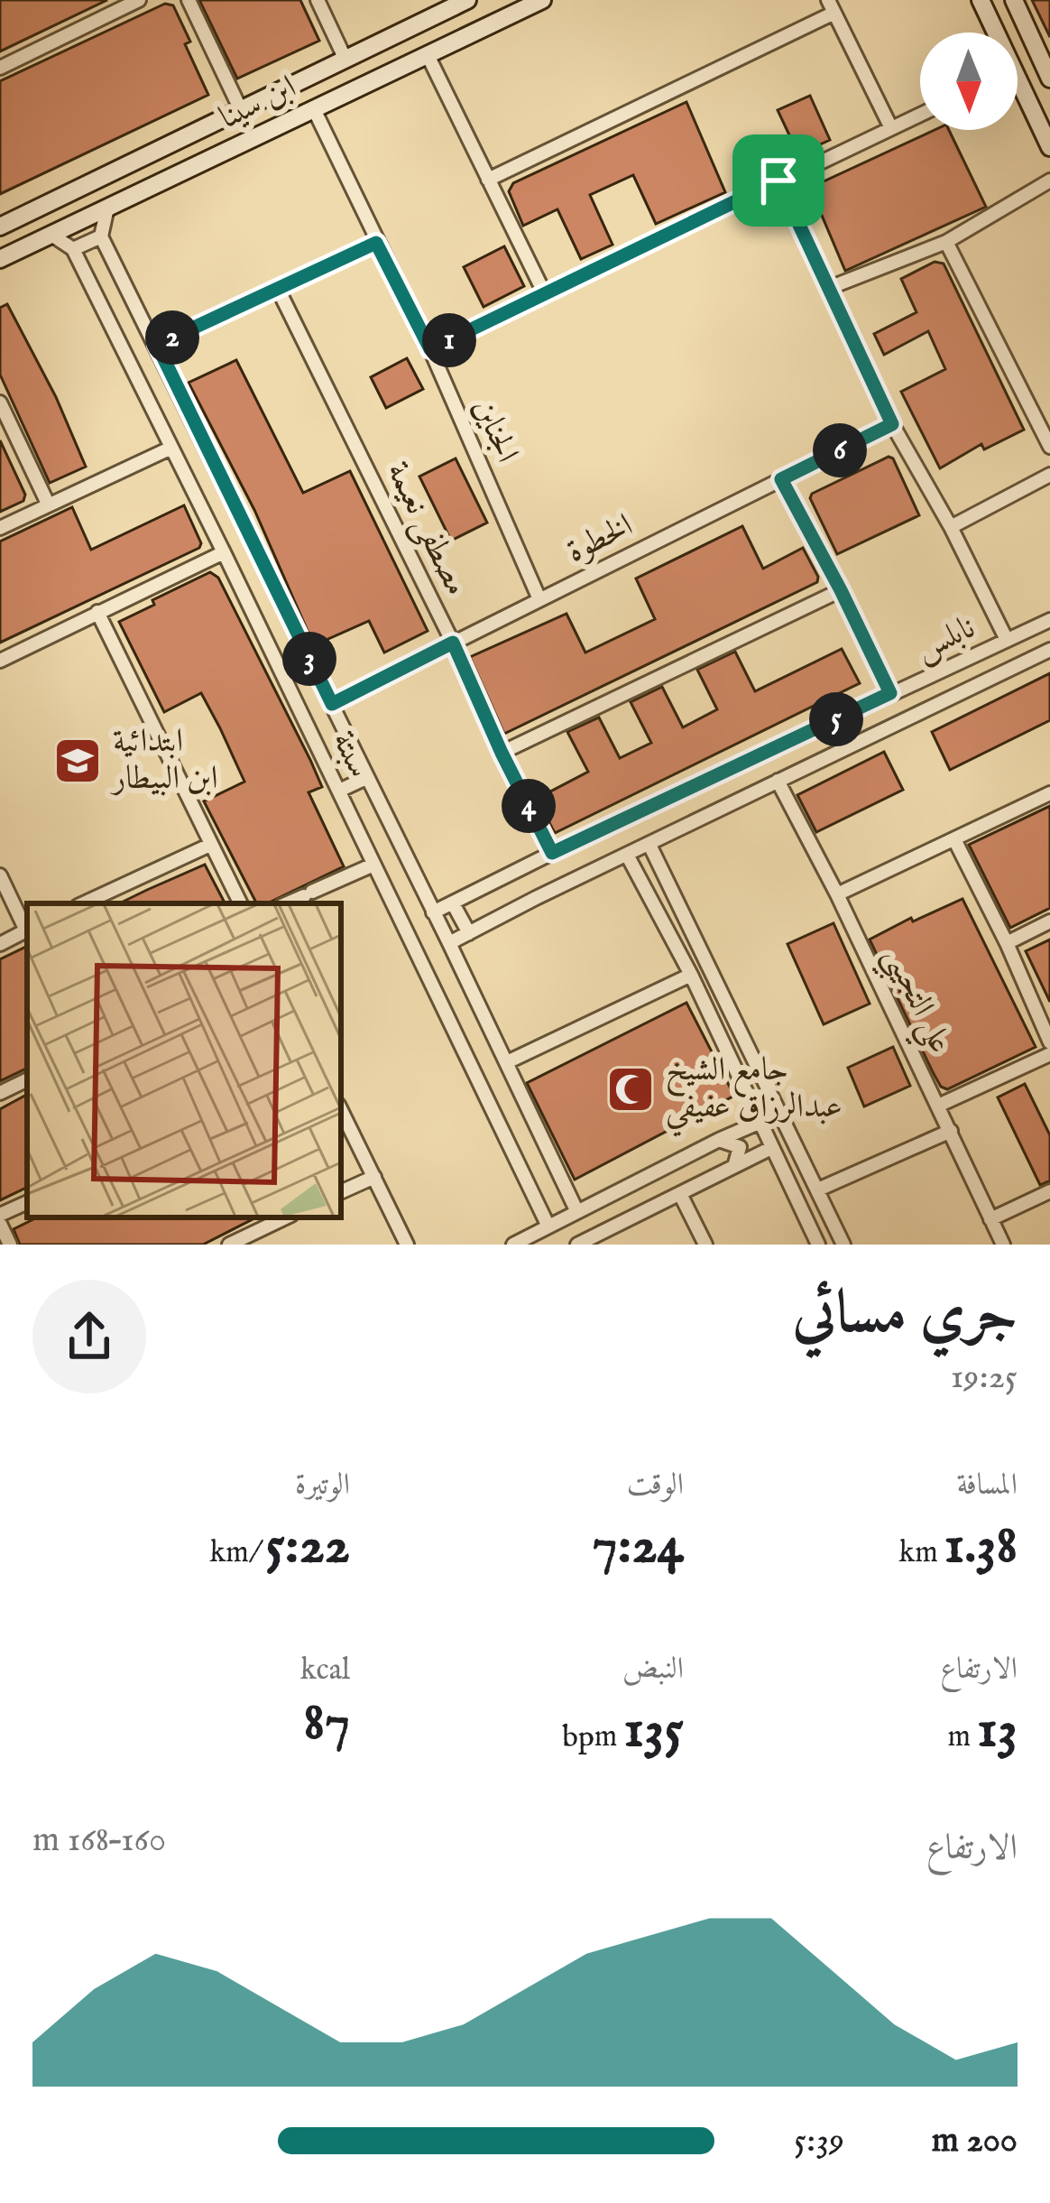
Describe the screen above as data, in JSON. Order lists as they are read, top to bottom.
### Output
{
  "streets": {
    "street": [
      "ابن سينا",
      "الجناين",
      "مصطفى نعيمة",
      "الخطوة",
      "نابلس",
      "سبتة",
      "علي التجيبي"
    ]
  },
  "crossings": [
    ["ابن سينا", "الجناين"],
    ["ابن سينا", "سبتة"],
    ["الجناين", "الخطوة"],
    ["مصطفى نعيمة", "الخطوة"],
    ["مصطفى نعيمة", "نابلس"],
    ["الخطوة", "سبتة"],
    ["نابلس", "سبتة"],
    ["نابلس", "علي التجيبي"]
  ],
  "places": {
    "school or university": ["ابتدائية ابن البيطار"],
    "mosque": ["جامع الشيخ عبدالرزاق عفيفي"]
  },
  "north": "bottom",
  "page": {
    "pins": [
      "2",
      "1",
      "6",
      "3",
      "5",
      "4"
    ],
    "heading": ["جري مسائي", "19:25"],
    "stats": [
      ["المسافة", "1.38 km"],
      ["الوقت", "7:24"],
      ["الوتيرة", "5:22 /km"],
      ["الارتفاع", "13 m"],
      ["النبض", "135 bpm"],
      ["kcal", "87"]
    ],
    "chart": ["الارتفاع", "160–168 m"],
    "list": [
      {
        "name": "200 m",
        "note": "5:39"
      }
    ]
  }
}
